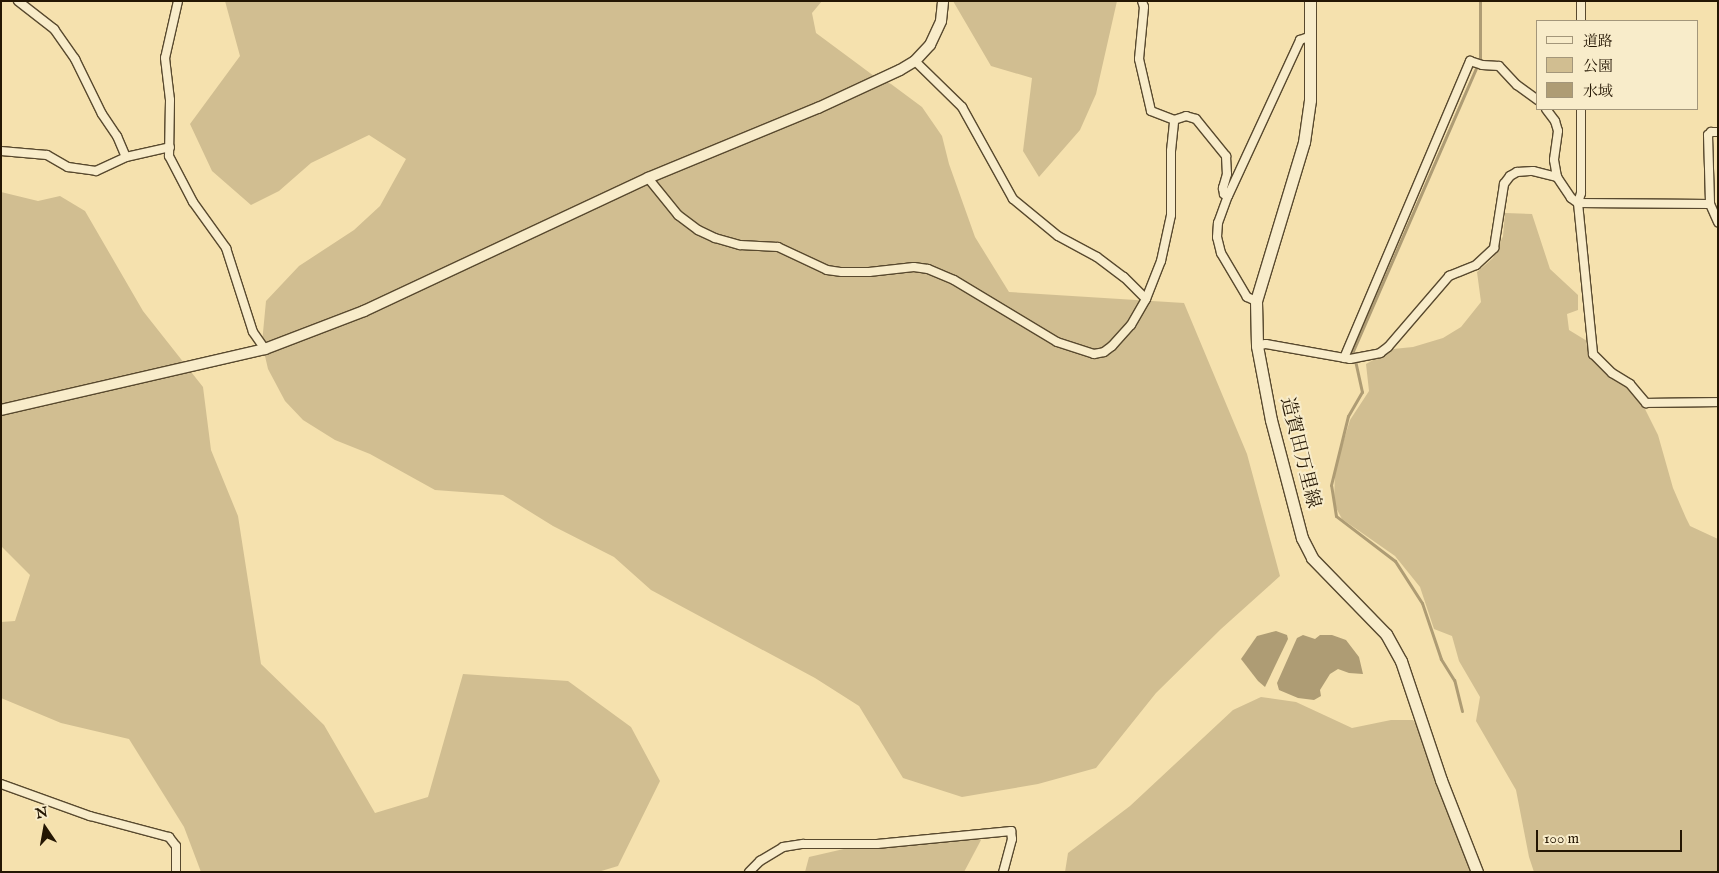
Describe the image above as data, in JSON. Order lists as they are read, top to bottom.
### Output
{
  "streets": {
    "main road": ["造賀田万里線"]
  },
  "legend": ["道路", "公園", "水域"],
  "scale_bar": "100 m",
  "north": "top"
}
